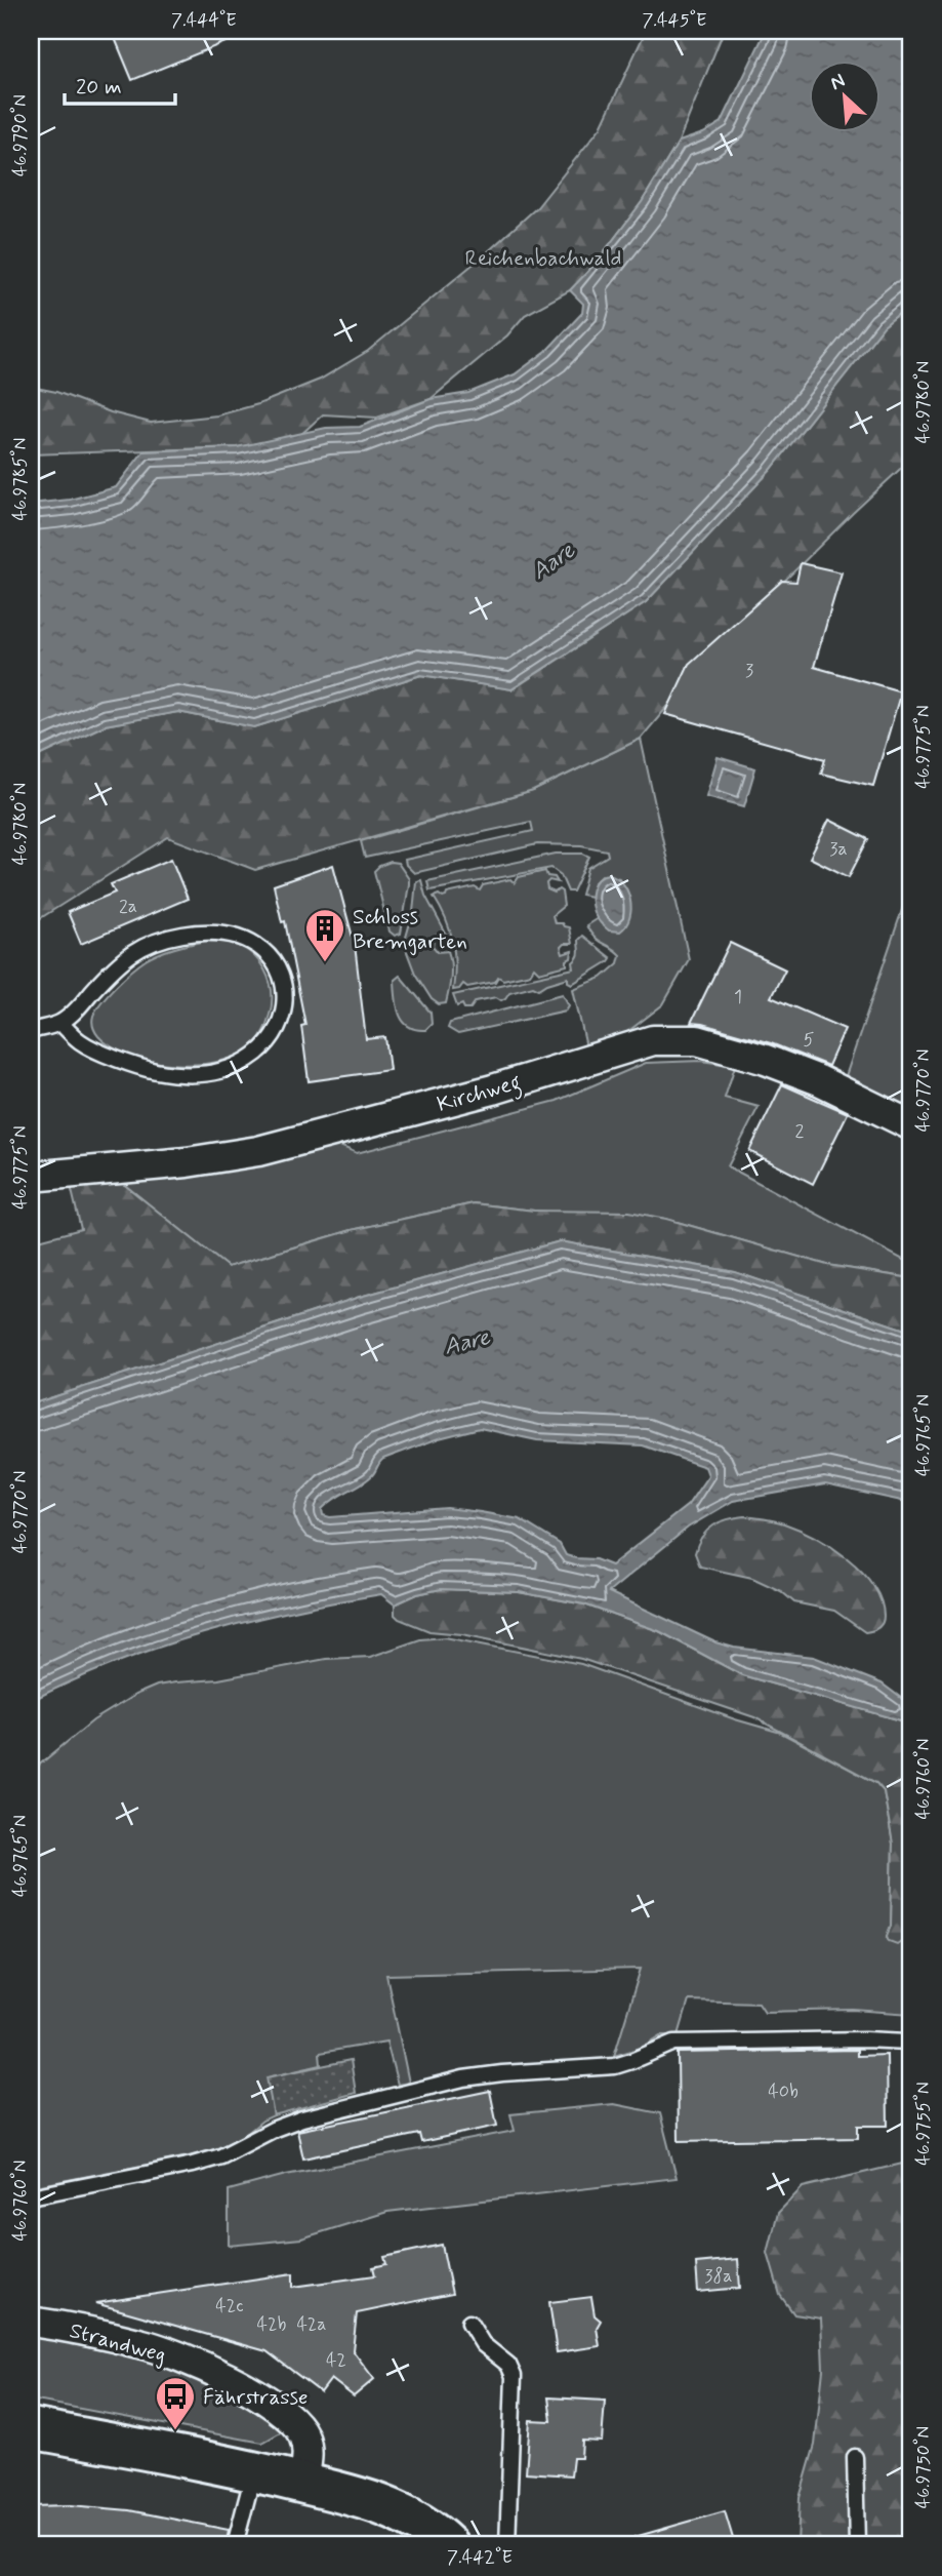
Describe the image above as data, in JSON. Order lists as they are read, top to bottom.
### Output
{
  "streets": {
    "street": ["Kirchweg", "Strandweg"]
  },
  "water": ["Aare"],
  "parks": ["Reichenbachwald"],
  "places": {
    "building": ["Schloss Bremgarten"],
    "bus stop": ["Fährstrasse"]
  },
  "house_numbers": [
    "3",
    "3a",
    "2a",
    "1",
    "5",
    "2",
    "40b",
    "38a",
    "42c",
    "42b",
    "42a",
    "42"
  ],
  "scale_bar": "20 m",
  "north": "top left",
  "coordinates": [
    "7.444°E",
    "7.445°E",
    "46.9790°N",
    "46.9780°N",
    "46.9785°N",
    "46.9775°N",
    "46.9770°N",
    "46.9765°N",
    "46.9760°N",
    "46.9755°N",
    "46.9750°N",
    "7.442°E"
  ]
}
